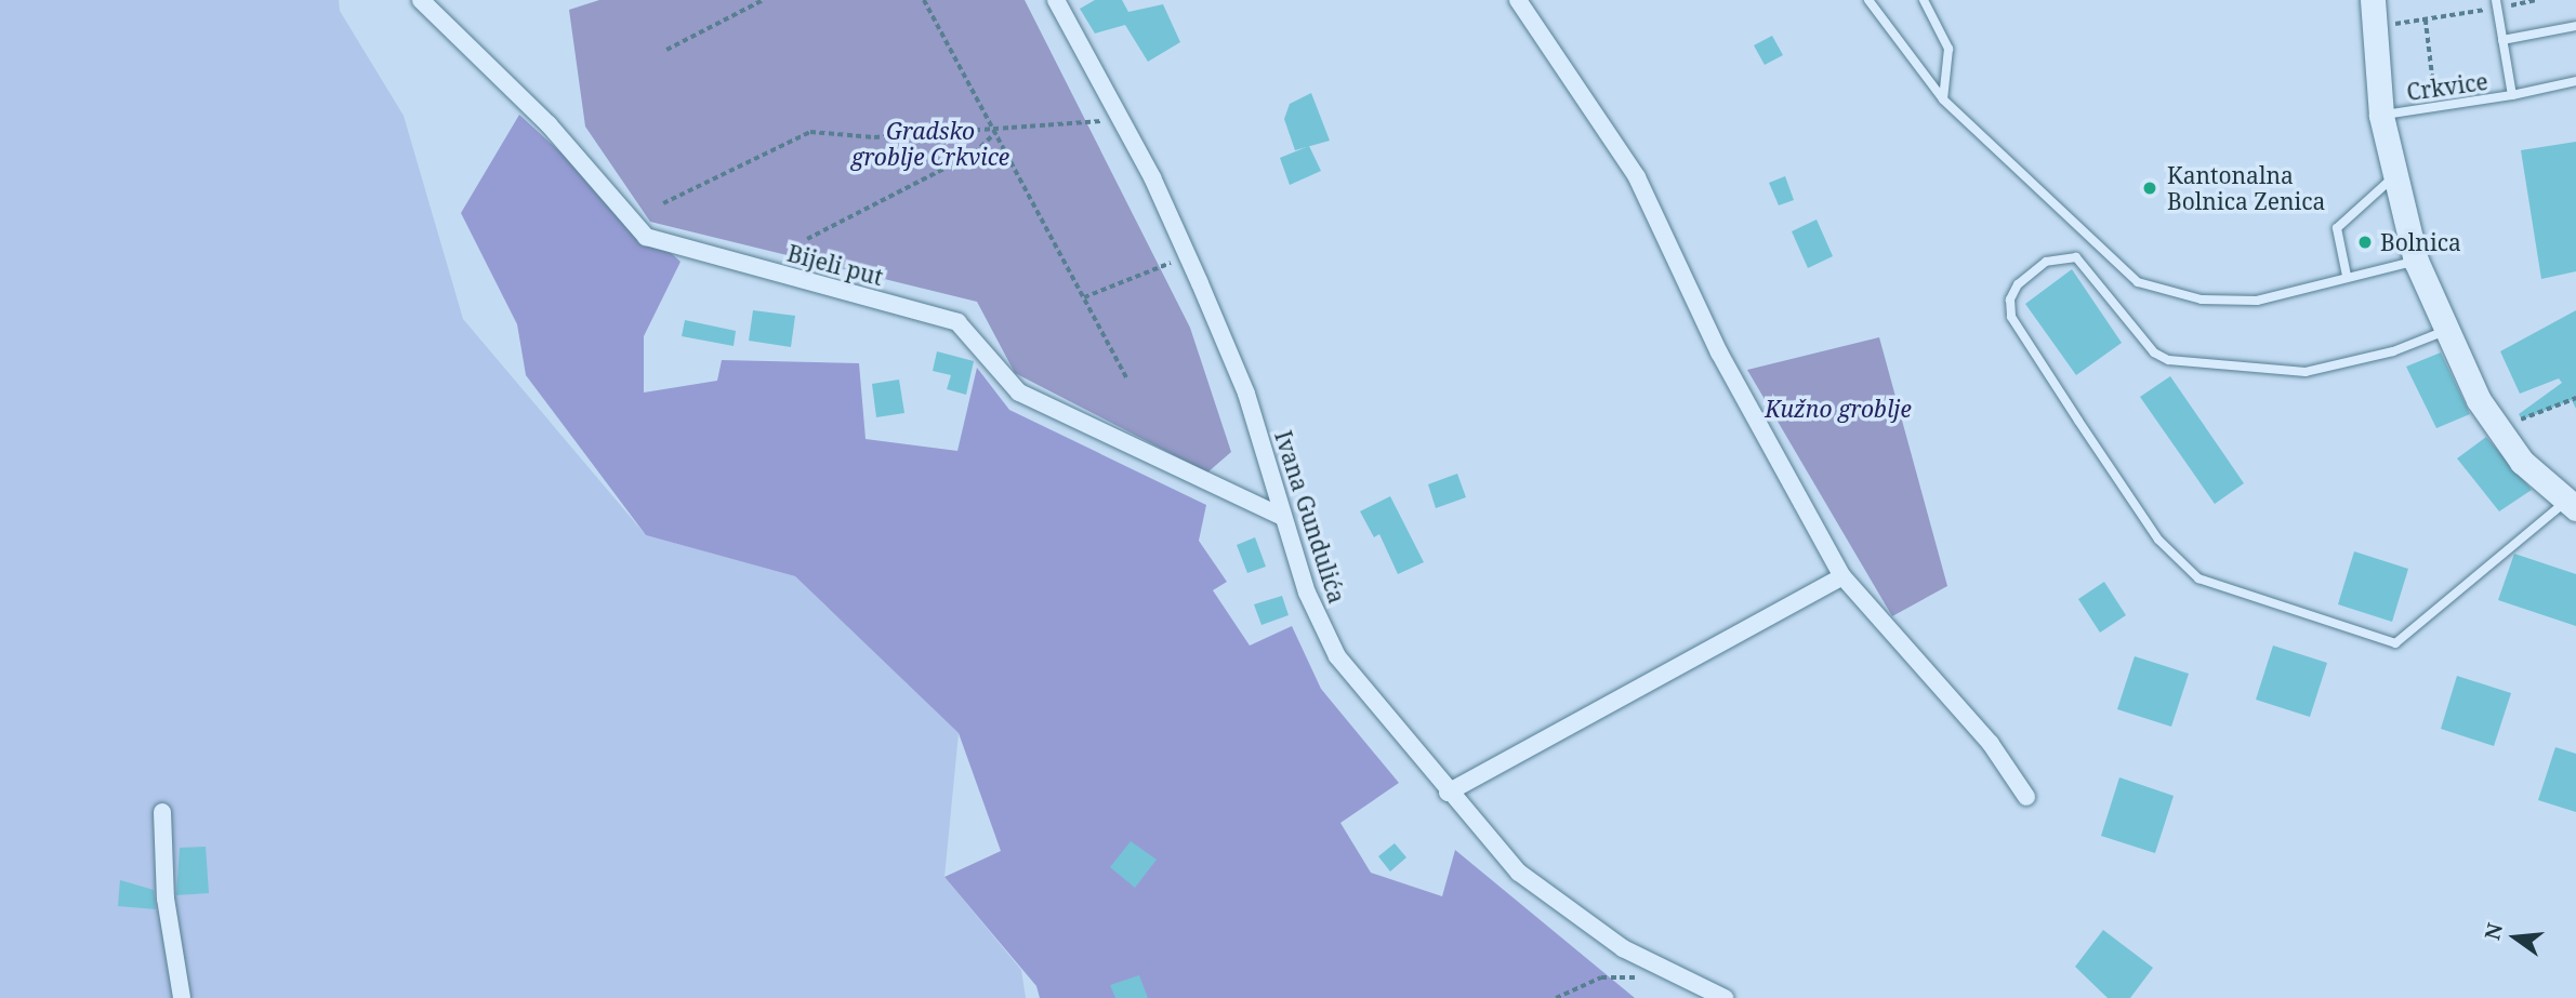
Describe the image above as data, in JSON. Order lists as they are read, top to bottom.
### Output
{
  "streets": {
    "street": ["Bijeli put", "Ivana Gundulića"],
    "lane": ["Crkvice"]
  },
  "crossings": [
    ["Bijeli put", "Ivana Gundulića"]
  ],
  "parks": ["Gradsko groblje Crkvice", "Kužno groblje"],
  "places": ["Kantonalna Bolnica Zenica", "Bolnica"],
  "north": "left"
}
